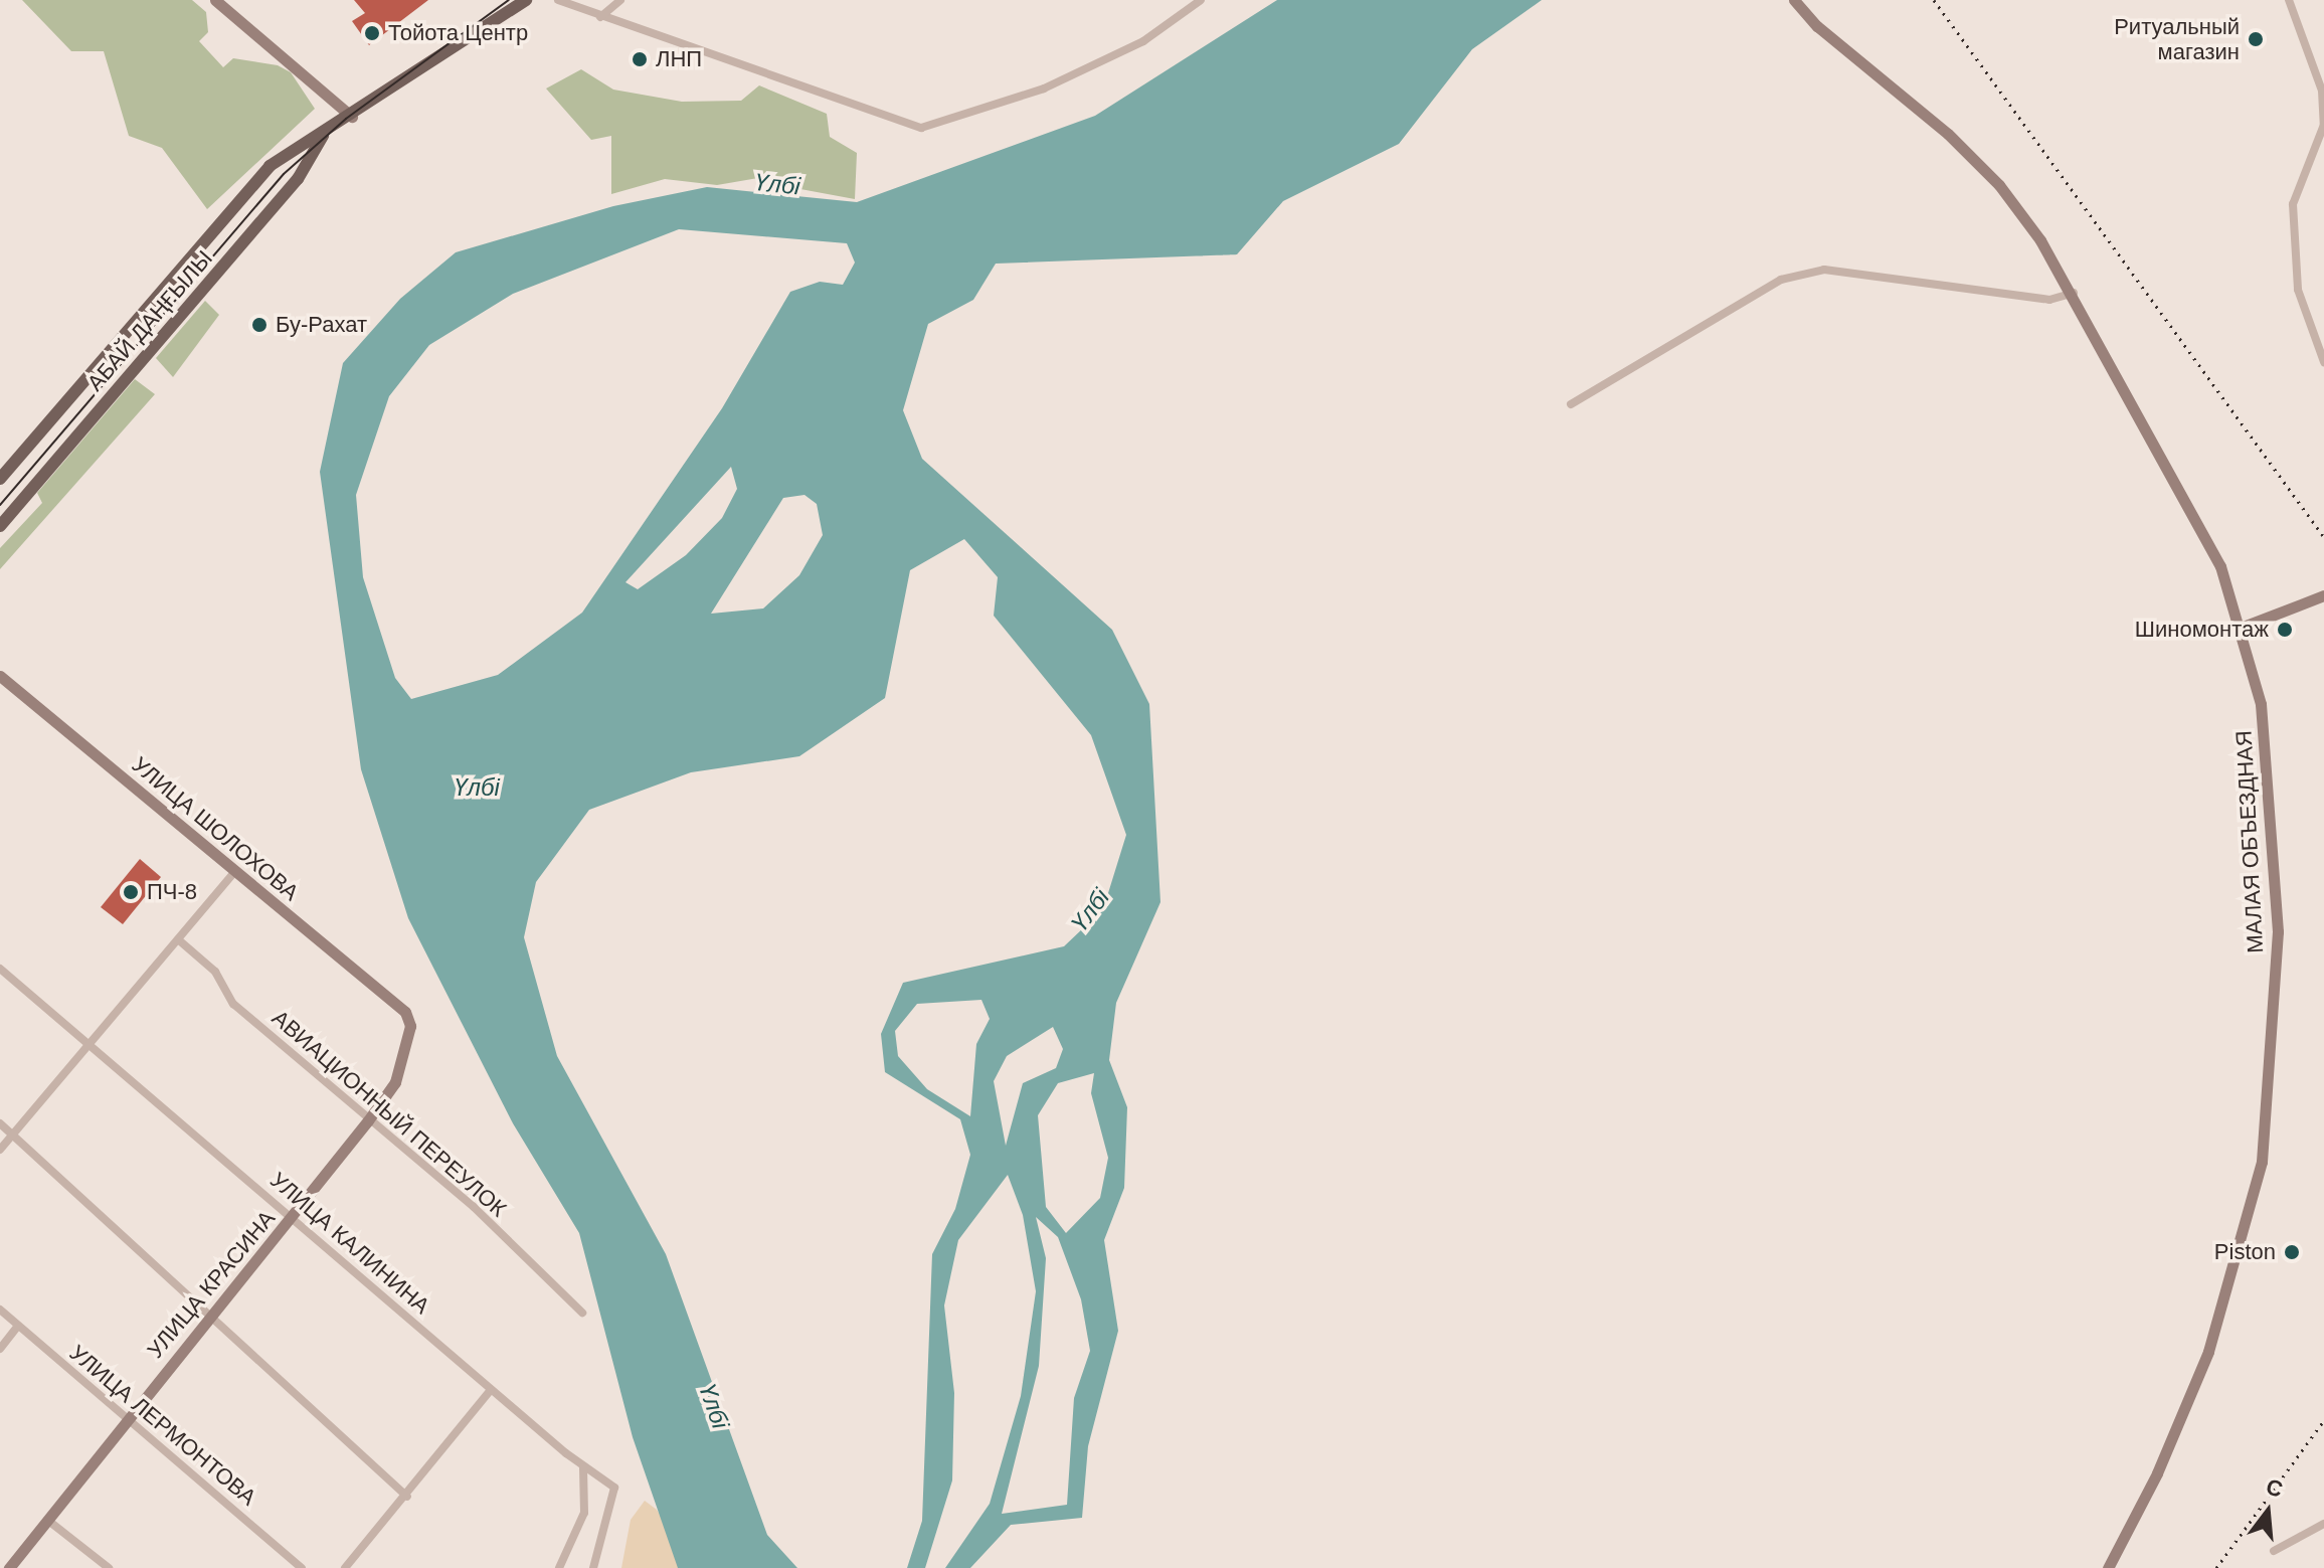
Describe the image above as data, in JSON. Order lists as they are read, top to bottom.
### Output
{
  "streets": {
    "main road": [
      "АБАЙ ДАҢҒЫЛЫ",
      "УЛИЦА ШОЛОХОВА",
      "МАЛАЯ ОБЪЕЗДНАЯ",
      "УЛИЦА КРАСИНА"
    ],
    "street": ["АВИАЦИОННЫЙ ПЕРЕУЛОК", "УЛИЦА КАЛИНИНА", "УЛИЦА ЛЕРМОНТОВА"]
  },
  "crossings": [
    ["УЛИЦА ШОЛОХОВА", "УЛИЦА КРАСИНА"],
    ["АВИАЦИОННЫЙ ПЕРЕУЛОК", "УЛИЦА КРАСИНА"],
    ["УЛИЦА КАЛИНИНА", "УЛИЦА КРАСИНА"],
    ["УЛИЦА КРАСИНА", "УЛИЦА ЛЕРМОНТОВА"]
  ],
  "water": ["Үлбі"],
  "places": [
    "Тойота Центр",
    "Ритуальный магазин",
    "ЛНП",
    "Бу-Рахат",
    "Шиномонтаж",
    "ПЧ-8",
    "Piston"
  ],
  "north": "top"
}
